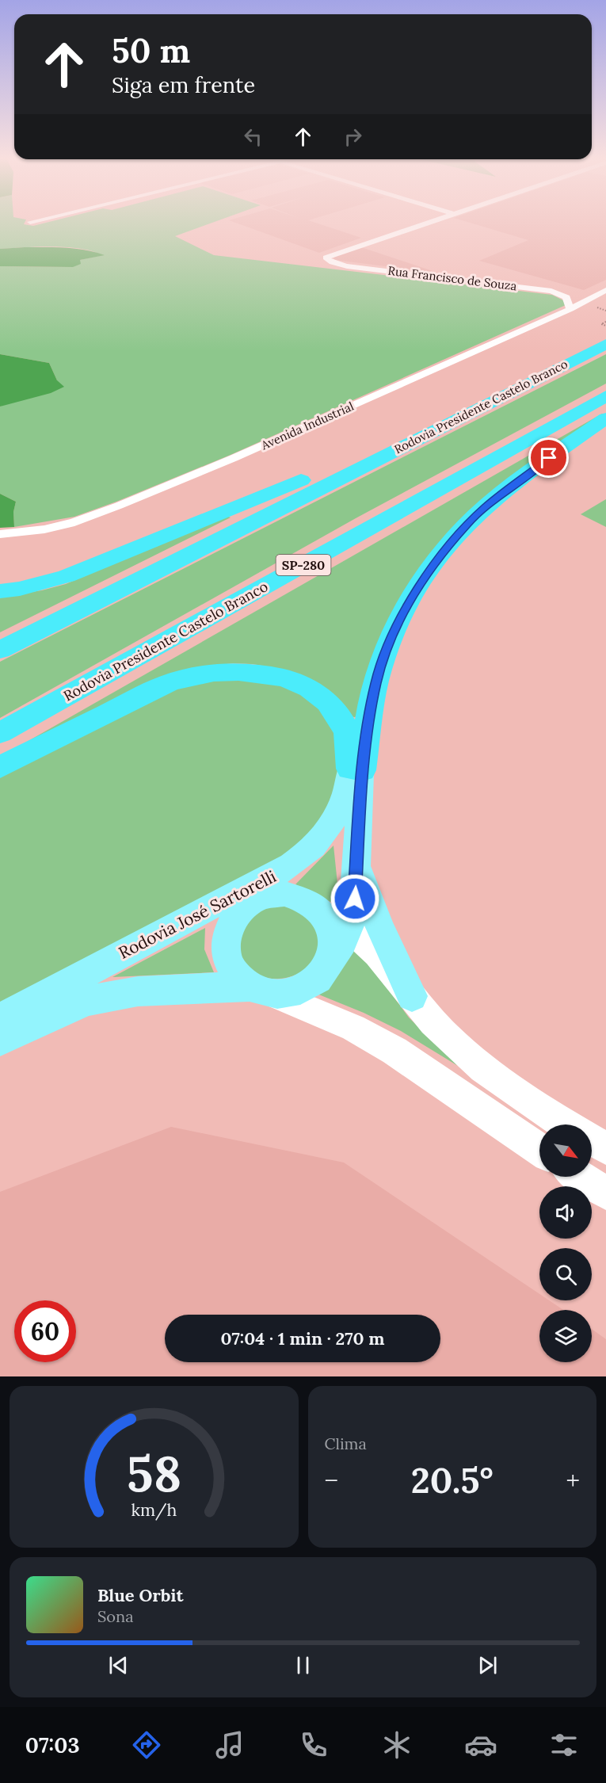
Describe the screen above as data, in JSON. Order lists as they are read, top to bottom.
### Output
{
  "streets": {
    "highway": ["Rodovia Presidente Castelo Branco", "SP-280"],
    "main road": ["Rodovia José Sartorelli"],
    "street": ["Rua Francisco de Souza", "Avenida Industrial"]
  },
  "crossings": [
    ["Rua Francisco de Souza", "Avenida Industrial"]
  ],
  "north": "bottom right",
  "page": {
    "turn": ["50 m", "Siga em frente"],
    "limit": "60",
    "trip": "07:04 · 1 min · 270 m",
    "tile": "Clima",
    "heat": ["−", "20.5°", "+"],
    "song": ["Blue Orbit", "Sona"],
    "tabs": "07:03",
    "gauge": ["58", "km/h"]
  }
}
